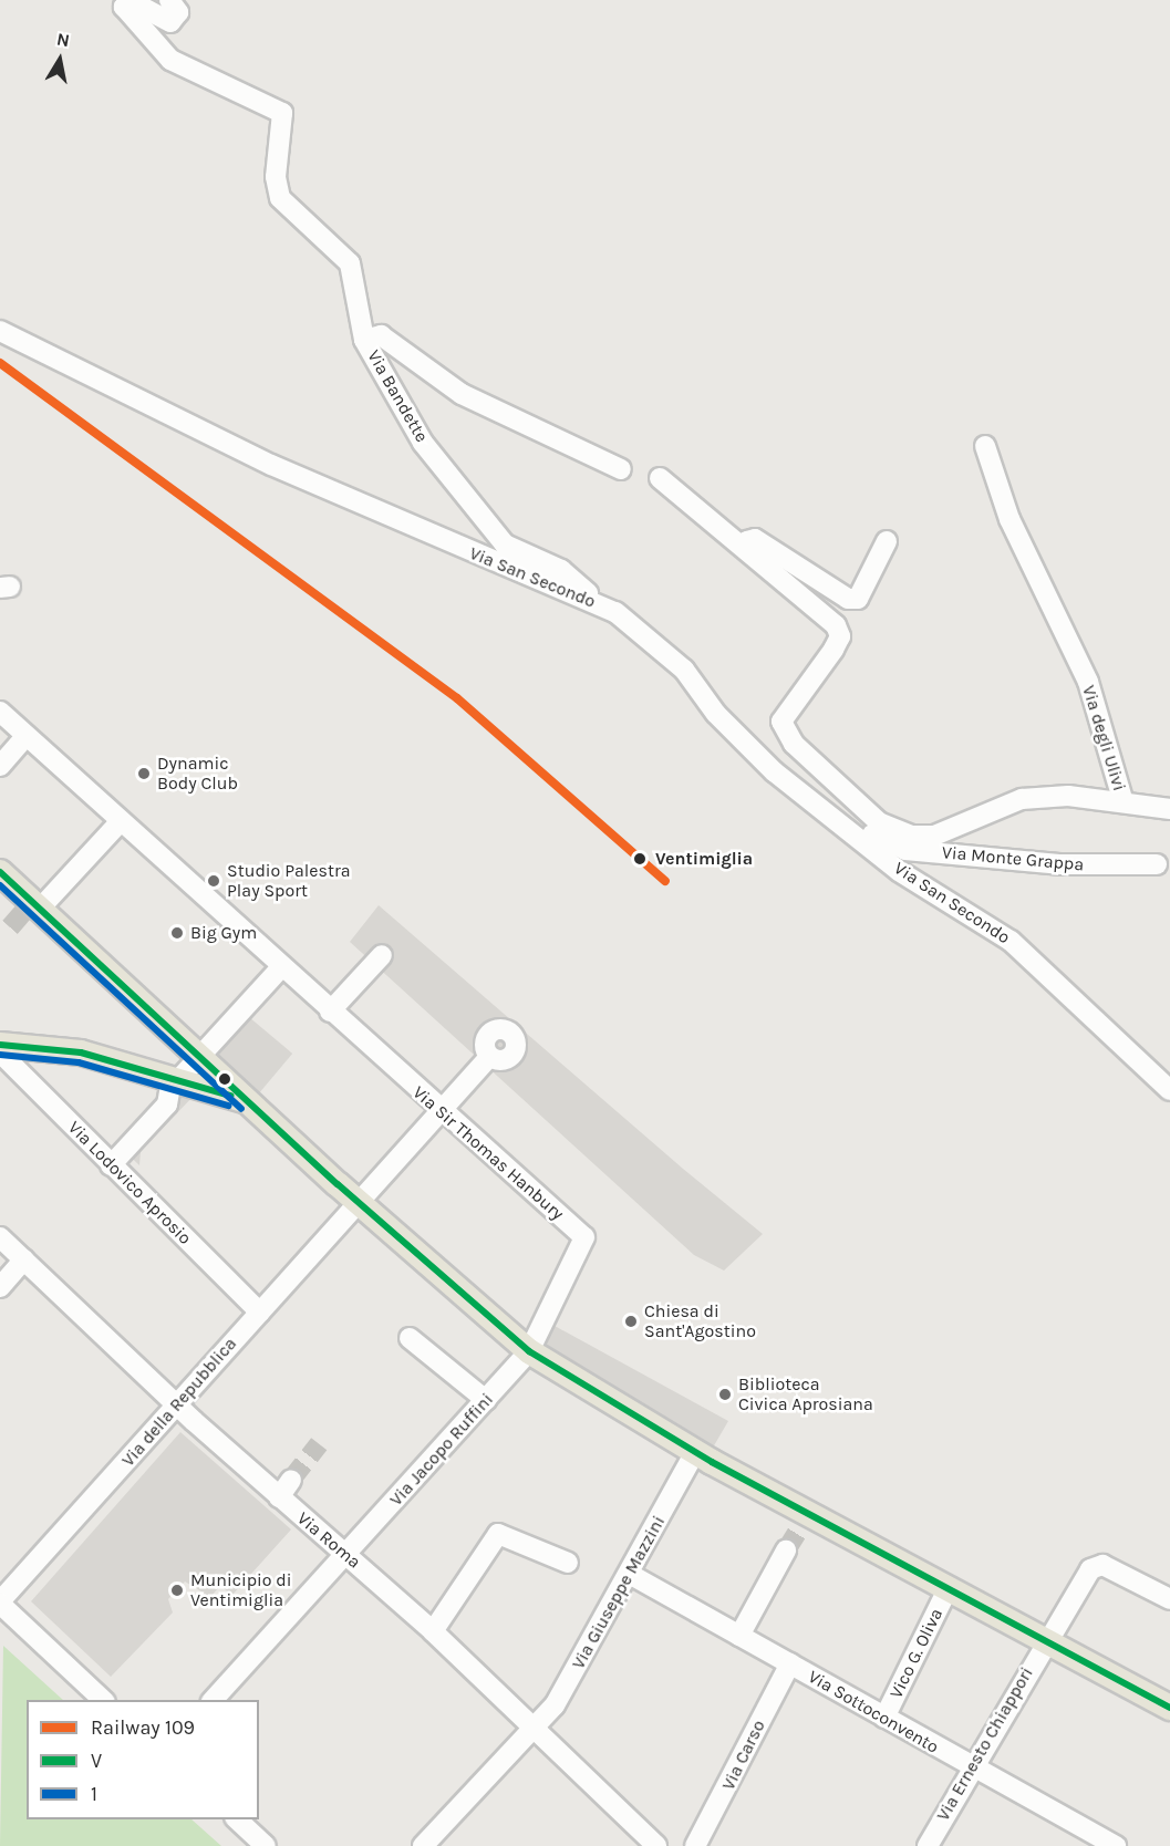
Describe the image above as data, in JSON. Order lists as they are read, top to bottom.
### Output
{
  "streets": {
    "street": [
      "Via Bandette",
      "Via San Secondo",
      "Via degli Ulivi",
      "Via Monte Grappa",
      "Via Sir Thomas Hanbury",
      "Via Lodovico Aprosio",
      "Via della Repubblica",
      "Via Jacopo Ruffini",
      "Via Roma",
      "Via Giuseppe Mazzini",
      "Vico G. Oliva",
      "Via Sottoconvento",
      "Via Ernesto Chiappori",
      "Via Carso"
    ]
  },
  "crossings": [
    ["Via Bandette", "Via San Secondo"],
    ["Via San Secondo", "Via degli Ulivi"],
    ["Via San Secondo", "Via Monte Grappa"],
    ["Via degli Ulivi", "Via Monte Grappa"],
    ["Via Sir Thomas Hanbury", "Via della Repubblica"],
    ["Via Sir Thomas Hanbury", "Via Jacopo Ruffini"],
    ["Via Lodovico Aprosio", "Via della Repubblica"],
    ["Via della Repubblica", "Via Roma"],
    ["Via Jacopo Ruffini", "Via Roma"],
    ["Via Roma", "Via Giuseppe Mazzini"],
    ["Via Giuseppe Mazzini", "Via Sottoconvento"],
    ["Vico G. Oliva", "Via Sottoconvento"],
    ["Via Sottoconvento", "Via Ernesto Chiappori"],
    ["Via Sottoconvento", "Via Carso"]
  ],
  "places": [
    "Dynamic Body Club",
    "Ventimiglia",
    "Studio Palestra Play Sport",
    "Big Gym",
    "Chiesa di Sant'Agostino",
    "Biblioteca Civica Aprosiana",
    "Municipio di Ventimiglia"
  ],
  "lines": ["rail line 109", "transit line V", "transit line 1"],
  "legend": ["Railway 109", "V", "1"],
  "north": "top"
}
